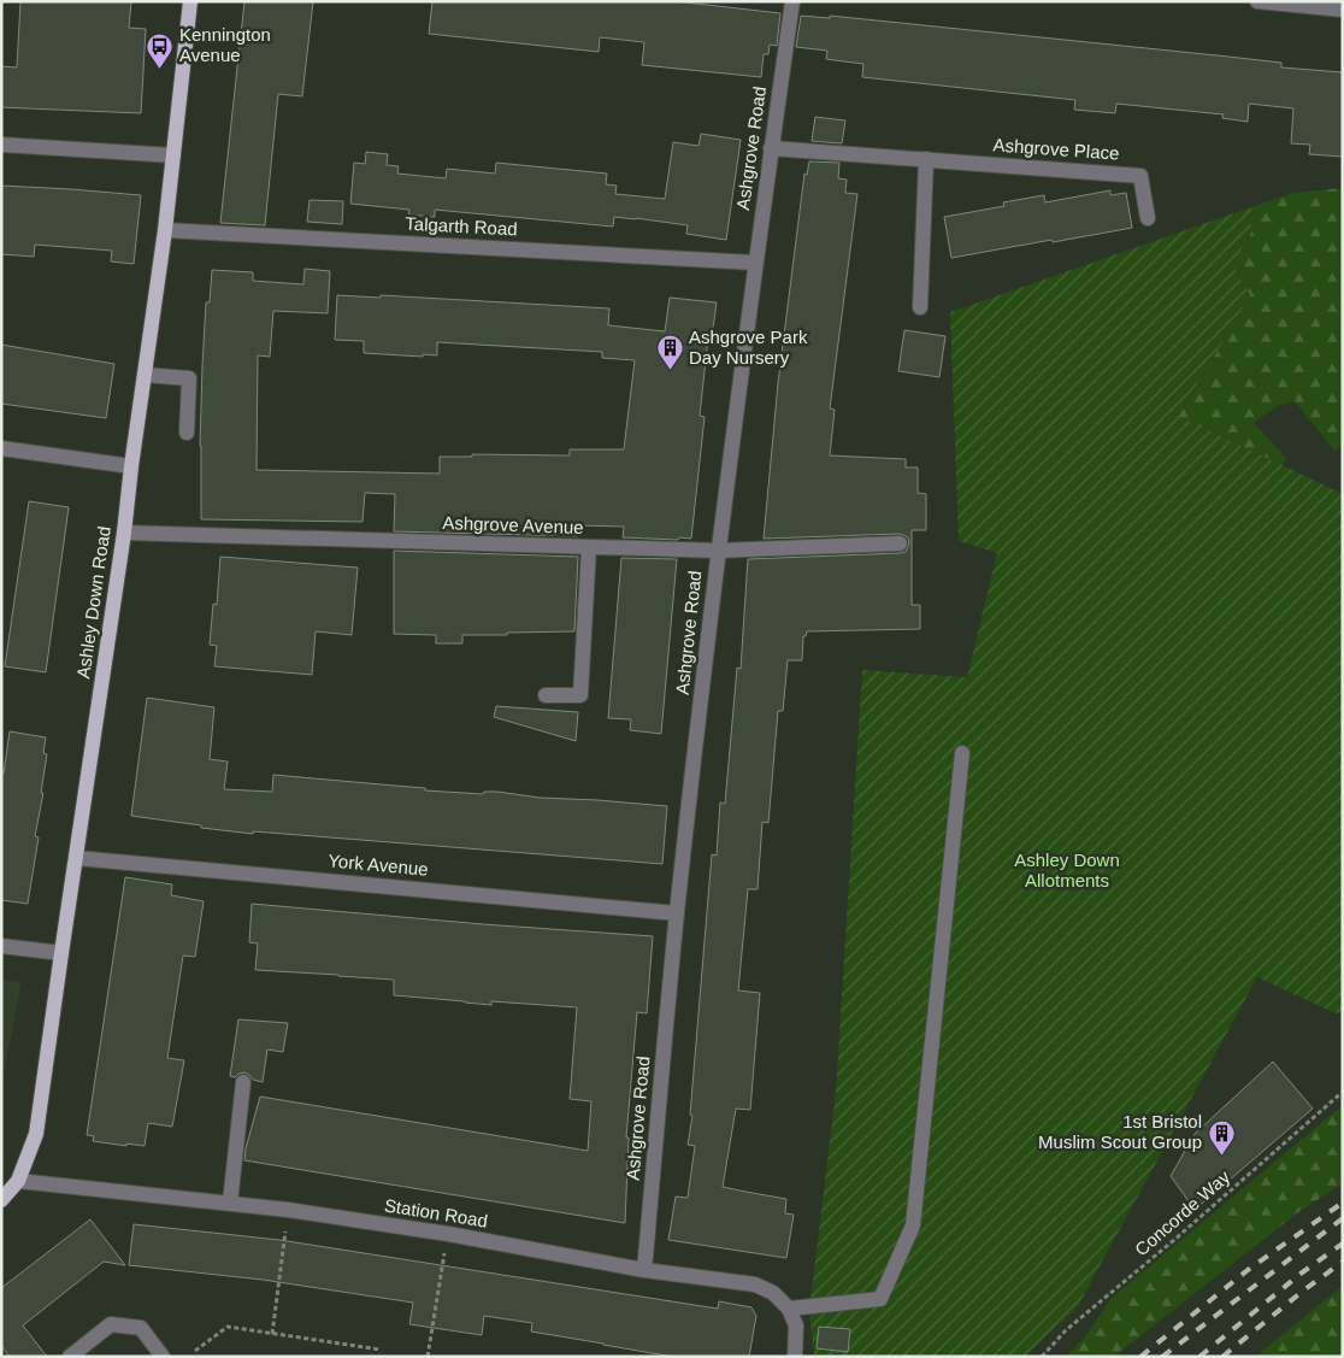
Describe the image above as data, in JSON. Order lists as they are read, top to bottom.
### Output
{
  "streets": {
    "main road": ["Ashley Down Road"],
    "street": [
      "Ashgrove Road",
      "Ashgrove Place",
      "Talgarth Road",
      "Ashgrove Avenue",
      "York Avenue",
      "Station Road"
    ],
    "path": ["Concorde Way"]
  },
  "crossings": [
    ["Ashgrove Road", "Ashgrove Place"],
    ["Ashgrove Road", "Talgarth Road"],
    ["Ashgrove Road", "Ashgrove Avenue"],
    ["Ashgrove Road", "York Avenue"],
    ["Ashgrove Road", "Station Road"],
    ["Talgarth Road", "Ashley Down Road"],
    ["Ashgrove Avenue", "Ashley Down Road"],
    ["Ashley Down Road", "York Avenue"],
    ["Ashley Down Road", "Station Road"]
  ],
  "parks": ["Ashley Down Allotments"],
  "places": {
    "bus stop": ["Kennington Avenue"],
    "building": ["Ashgrove Park Day Nursery", "1st Bristol Muslim Scout Group"]
  }
}
